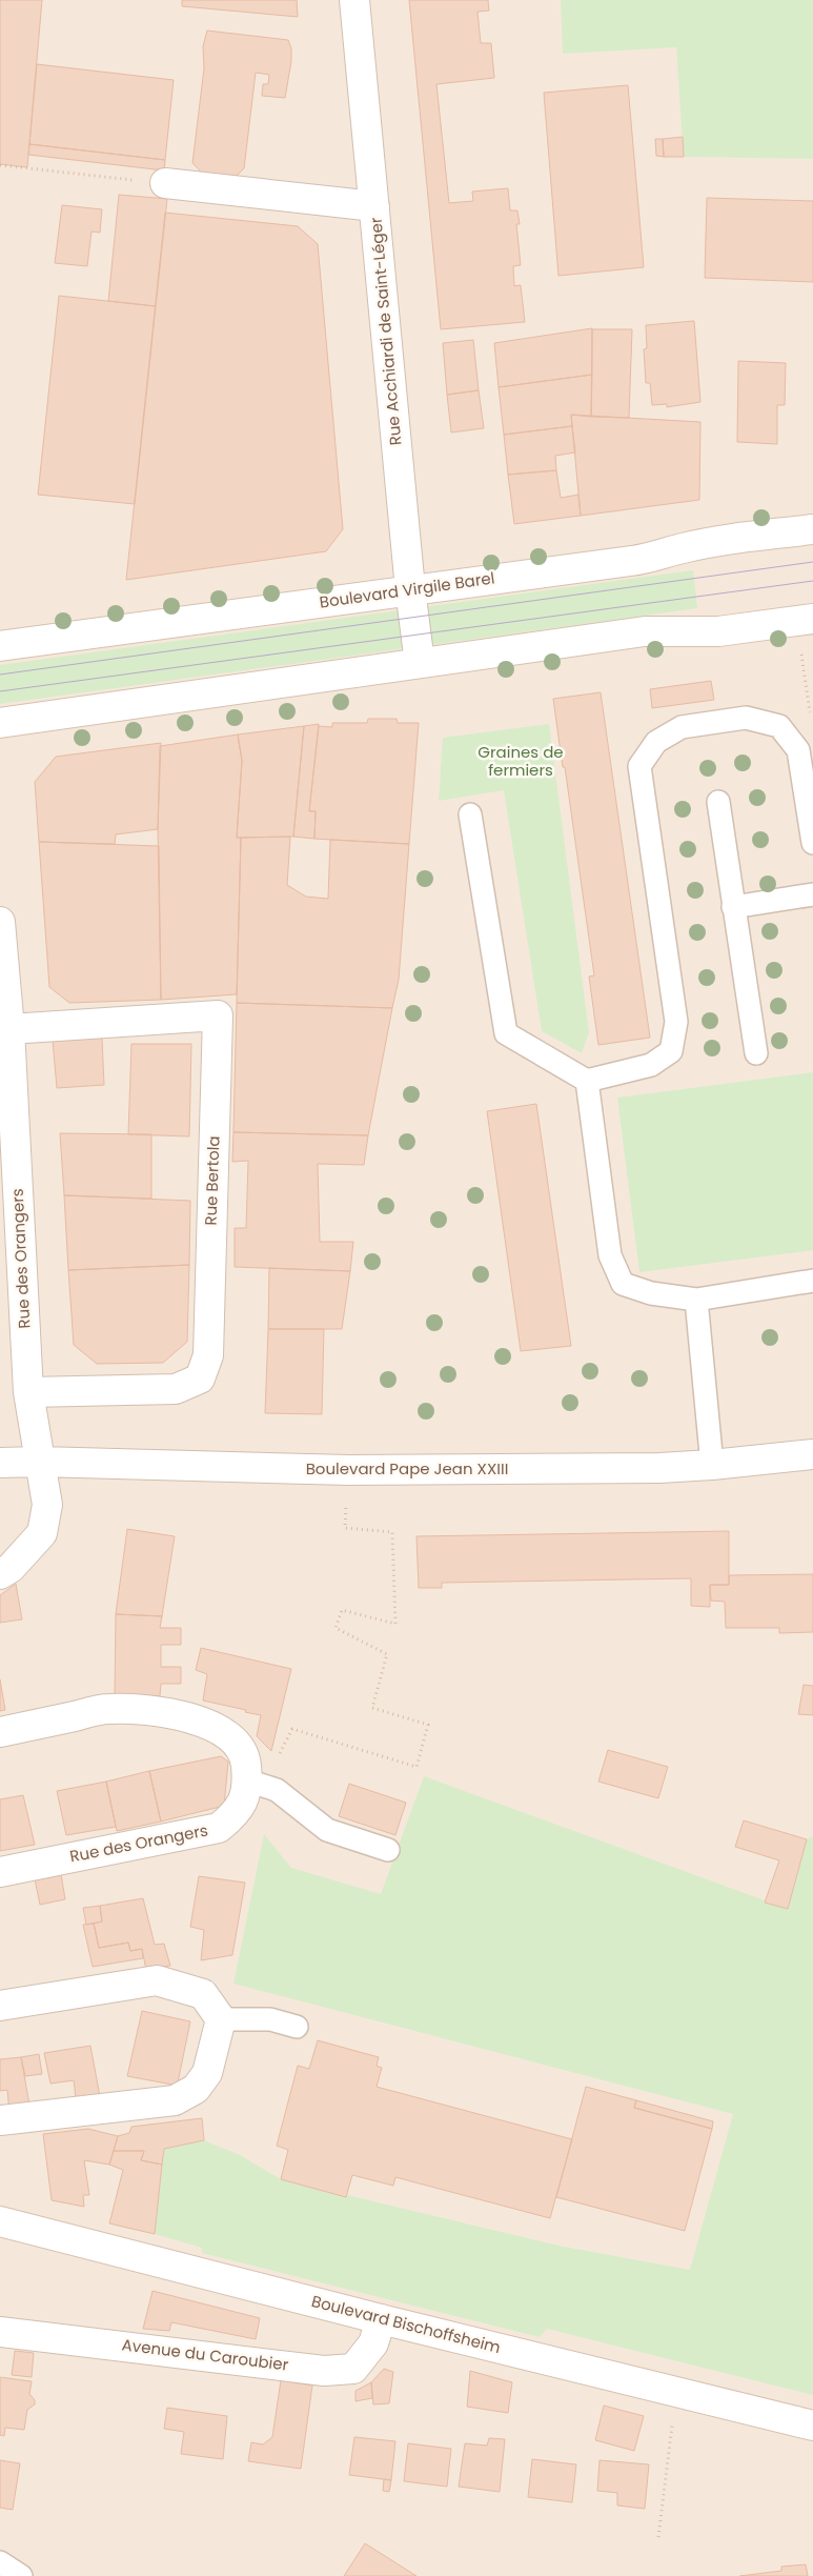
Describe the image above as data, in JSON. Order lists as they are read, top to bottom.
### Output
{
  "streets": {
    "street": [
      "Rue Acchiardi de Saint-Léger",
      "Boulevard Virgile Barel",
      "Rue Bertola",
      "Rue des Orangers",
      "Boulevard Pape Jean XXIII",
      "Boulevard Bischoffsheim",
      "Avenue du Caroubier"
    ]
  },
  "crossings": [
    ["Rue Acchiardi de Saint-Léger", "Boulevard Virgile Barel"],
    ["Rue Bertola", "Rue des Orangers"],
    ["Rue des Orangers", "Boulevard Pape Jean XXIII"],
    ["Boulevard Bischoffsheim", "Avenue du Caroubier"]
  ],
  "parks": ["Graines de fermiers"]
}
